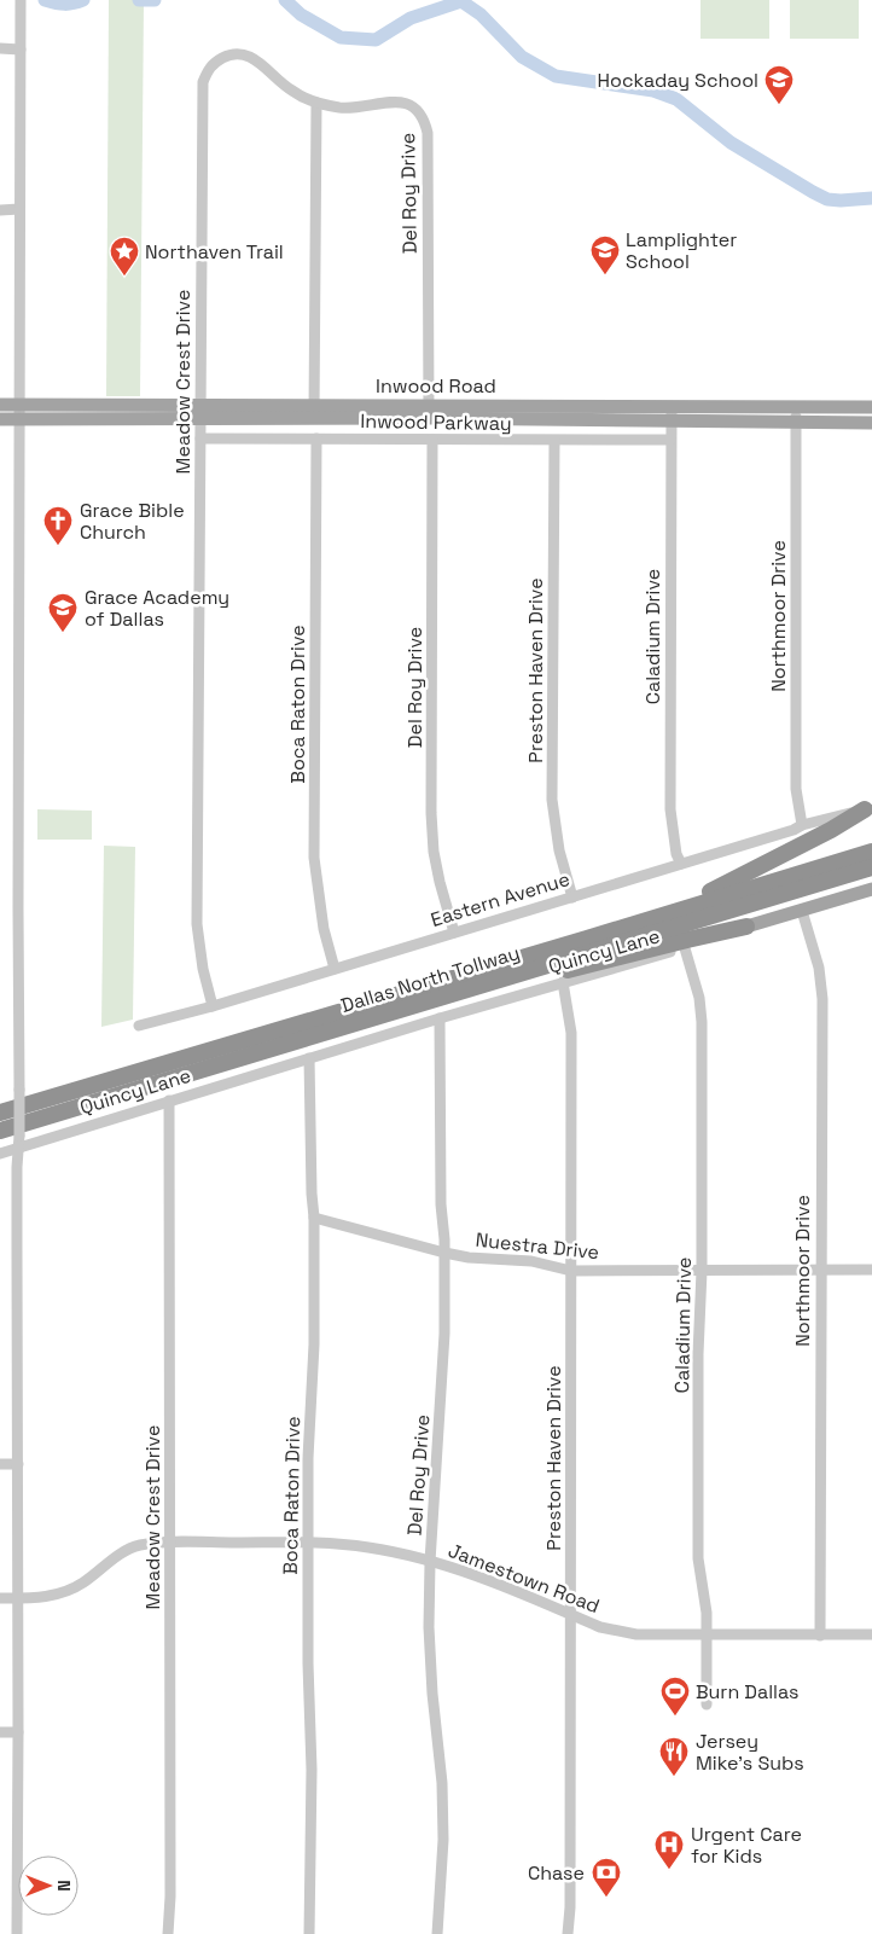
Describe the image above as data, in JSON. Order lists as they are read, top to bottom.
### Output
{
  "streets": {
    "highway": ["Dallas North Tollway"],
    "main road": ["Inwood Road", "Quincy Lane"],
    "street": [
      "Del Roy Drive",
      "Meadow Crest Drive",
      "Inwood Parkway",
      "Northmoor Drive",
      "Caladium Drive",
      "Preston Haven Drive",
      "Boca Raton Drive",
      "Eastern Avenue",
      "Nuestra Drive",
      "Jamestown Road"
    ]
  },
  "crossings": [
    ["Del Roy Drive", "Meadow Crest Drive"],
    ["Del Roy Drive", "Inwood Road"],
    ["Del Roy Drive", "Inwood Parkway"],
    ["Del Roy Drive", "Eastern Avenue"],
    ["Del Roy Drive", "Quincy Lane"],
    ["Del Roy Drive", "Nuestra Drive"],
    ["Del Roy Drive", "Jamestown Road"],
    ["Meadow Crest Drive", "Inwood Road"],
    ["Meadow Crest Drive", "Inwood Parkway"],
    ["Meadow Crest Drive", "Eastern Avenue"],
    ["Meadow Crest Drive", "Quincy Lane"],
    ["Meadow Crest Drive", "Jamestown Road"],
    ["Inwood Road", "Northmoor Drive"],
    ["Inwood Road", "Caladium Drive"],
    ["Inwood Parkway", "Caladium Drive"],
    ["Inwood Parkway", "Preston Haven Drive"],
    ["Inwood Parkway", "Boca Raton Drive"],
    ["Northmoor Drive", "Eastern Avenue"],
    ["Northmoor Drive", "Quincy Lane"],
    ["Northmoor Drive", "Nuestra Drive"],
    ["Northmoor Drive", "Jamestown Road"],
    ["Caladium Drive", "Eastern Avenue"],
    ["Caladium Drive", "Quincy Lane"],
    ["Caladium Drive", "Nuestra Drive"],
    ["Caladium Drive", "Jamestown Road"],
    ["Preston Haven Drive", "Eastern Avenue"],
    ["Preston Haven Drive", "Quincy Lane"],
    ["Preston Haven Drive", "Nuestra Drive"],
    ["Preston Haven Drive", "Jamestown Road"],
    ["Boca Raton Drive", "Eastern Avenue"],
    ["Boca Raton Drive", "Quincy Lane"],
    ["Boca Raton Drive", "Nuestra Drive"],
    ["Boca Raton Drive", "Jamestown Road"]
  ],
  "places": {
    "school or university": ["Hockaday School", "Lamplighter School", "Grace Academy of Dallas"],
    "place": ["Northaven Trail"],
    "church": ["Grace Bible Church"],
    "sports": ["Burn Dallas"],
    "restaurant": ["Jersey Mike's Subs"],
    "hospital": ["Urgent Care for Kids"],
    "bank": ["Chase"]
  },
  "north": "right"
}
